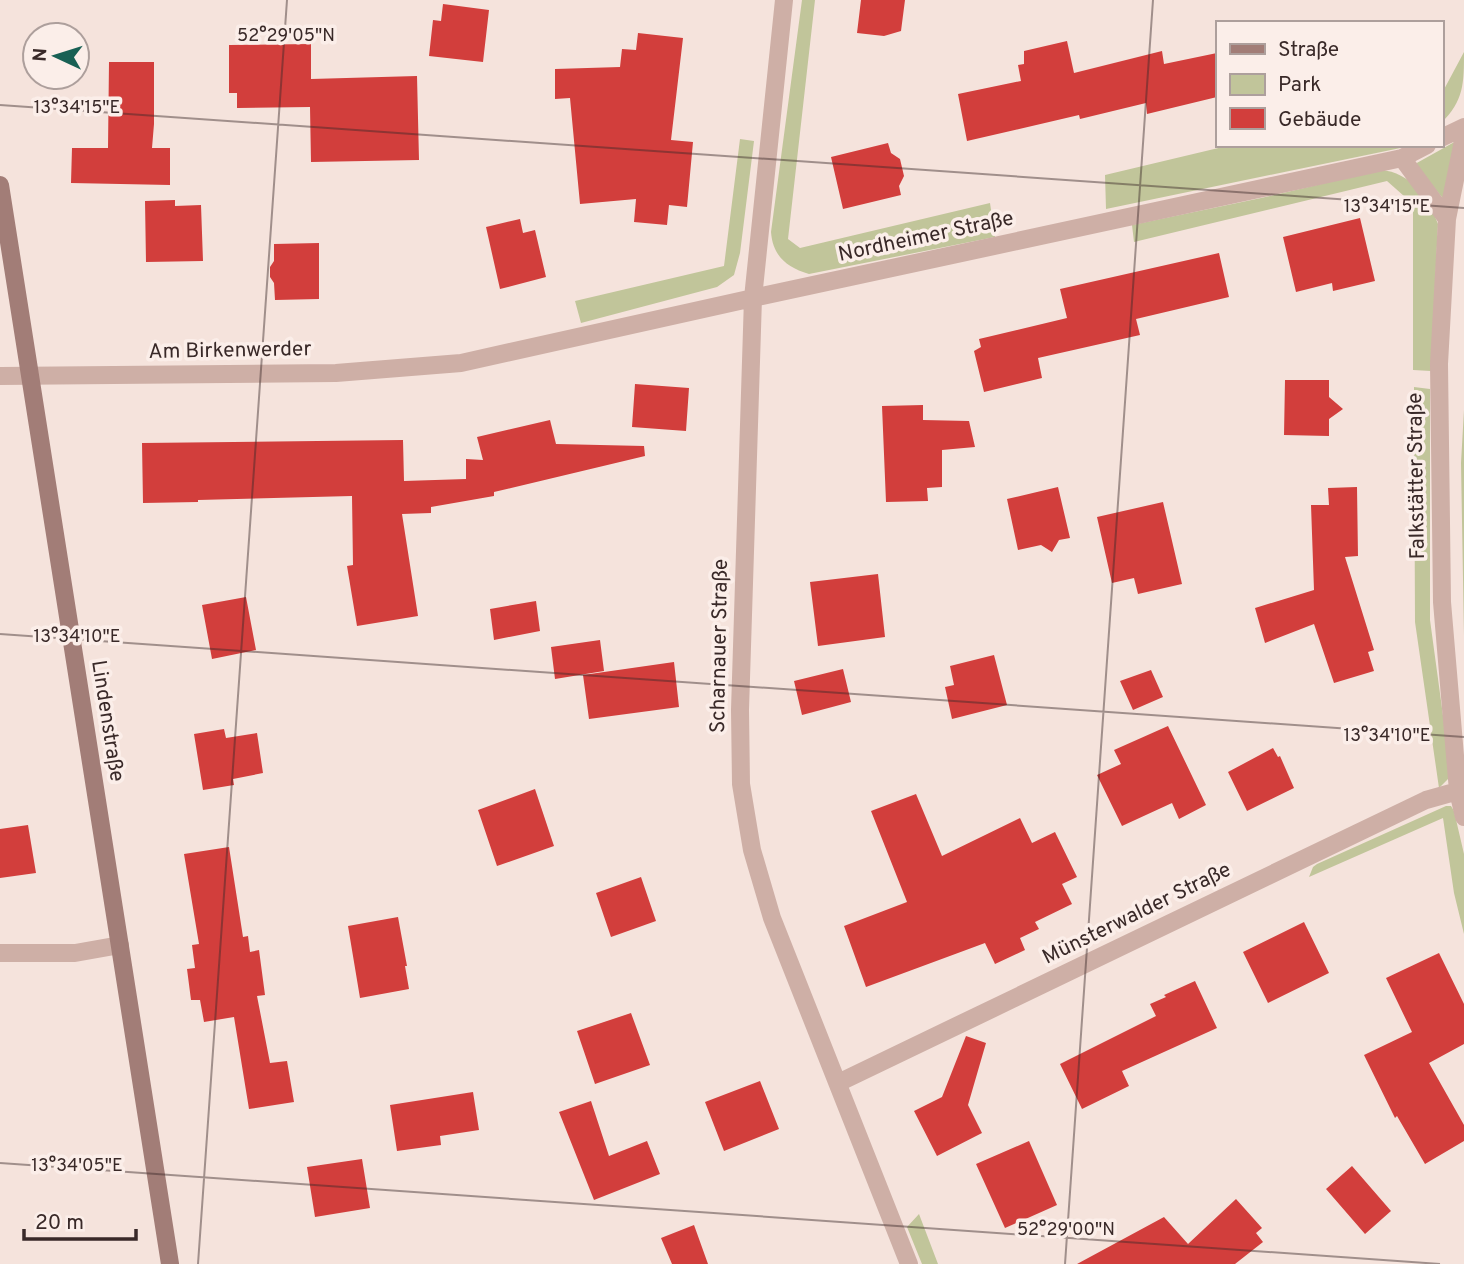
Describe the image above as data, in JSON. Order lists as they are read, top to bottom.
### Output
{
  "streets": {
    "street": [
      "Nordheimer Straße",
      "Am Birkenwerder",
      "Falkstätter Straße",
      "Scharnauer Straße",
      "Lindenstraße",
      "Münsterwalder Straße"
    ]
  },
  "crossings": [
    ["Nordheimer Straße", "Am Birkenwerder"],
    ["Nordheimer Straße", "Scharnauer Straße"],
    ["Am Birkenwerder", "Lindenstraße"],
    ["Falkstätter Straße", "Münsterwalder Straße"],
    ["Scharnauer Straße", "Münsterwalder Straße"]
  ],
  "legend": ["Straße", "Park", "Gebäude"],
  "scale_bar": "20 m",
  "north": "left",
  "coordinates": [
    "52°29'05\"N",
    "13°34'15\"E",
    "13°34'10\"E",
    "13°34'05\"E",
    "52°29'00\"N"
  ]
}
